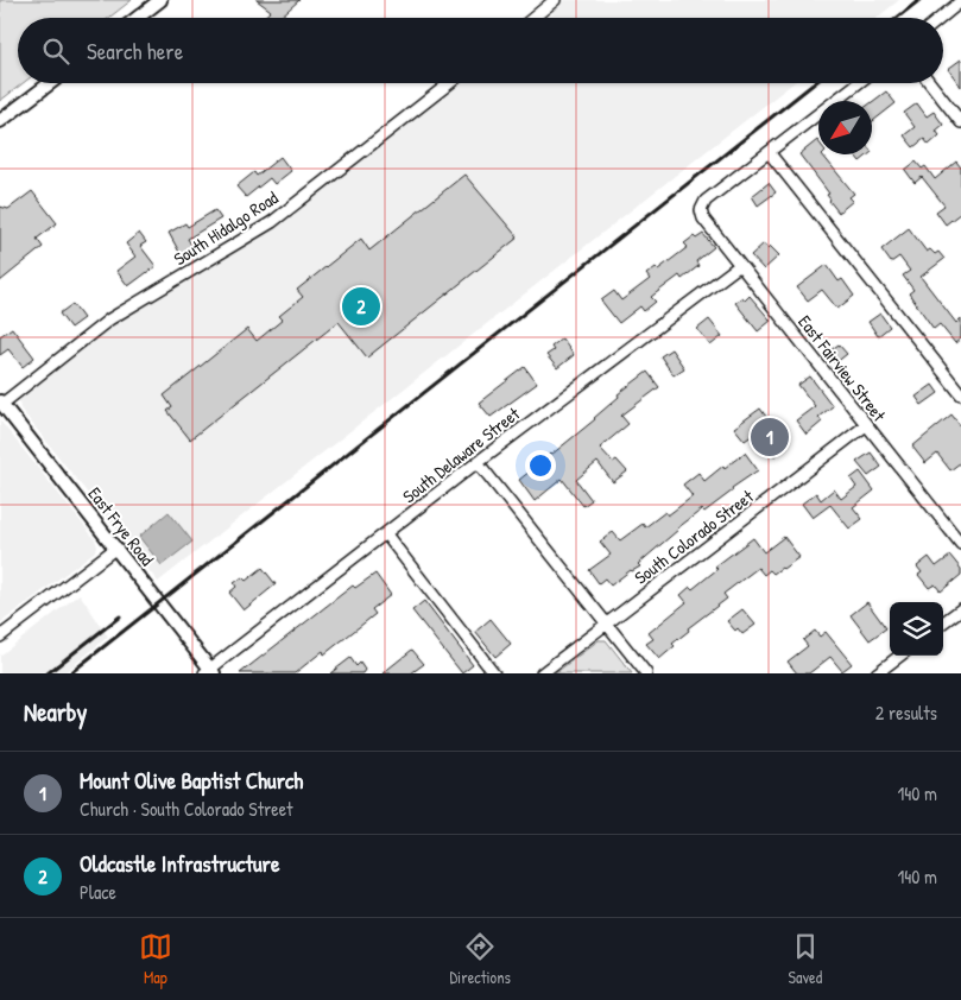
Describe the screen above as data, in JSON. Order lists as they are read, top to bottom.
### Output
{
  "streets": {
    "street": [
      "South Hidalgo Road",
      "East Fairview Street",
      "South Delaware Street",
      "East Frye Road",
      "South Colorado Street"
    ]
  },
  "crossings": [
    ["South Hidalgo Road", "East Frye Road"],
    ["East Fairview Street", "South Delaware Street"],
    ["East Fairview Street", "South Colorado Street"],
    ["South Delaware Street", "East Frye Road"]
  ],
  "north": "bottom left",
  "page": {
    "search": "Search here",
    "pins": ["2", "1"],
    "heading": ["Nearby", "2 results"],
    "list": [
      {
        "mark": "1",
        "name": "Mount Olive Baptist Church",
        "note": "Church · South Colorado Street",
        "value": "140 m"
      },
      {
        "mark": "2",
        "name": "Oldcastle Infrastructure",
        "note": "Place",
        "value": "140 m"
      }
    ],
    "nav": ["Map", "Directions", "Saved"]
  }
}
